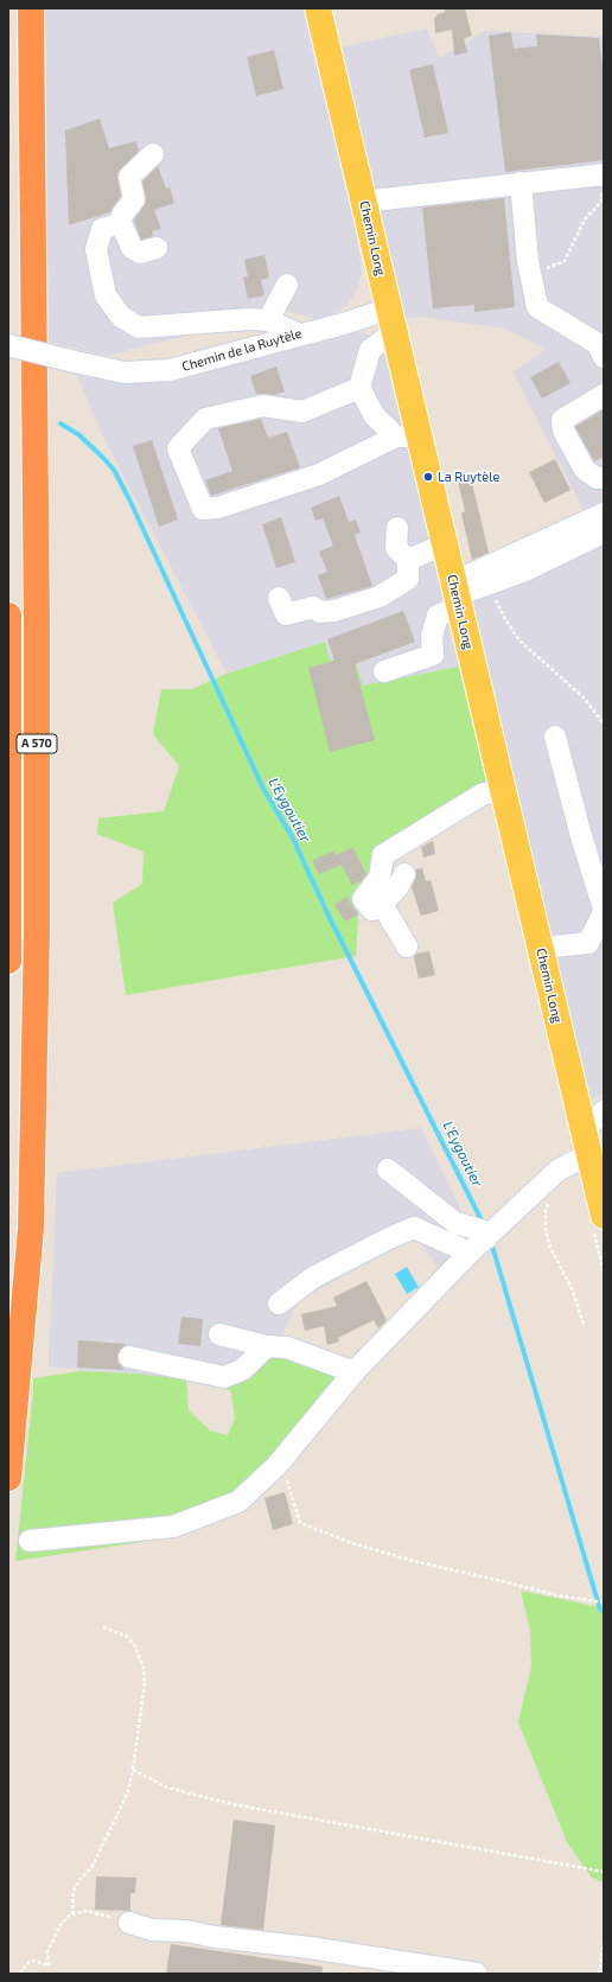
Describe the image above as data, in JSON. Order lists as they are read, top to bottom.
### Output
{
  "streets": {
    "highway": ["A 570"],
    "main road": ["Chemin Long"],
    "street": ["Chemin de la Ruytèle"]
  },
  "crossings": [
    ["Chemin Long", "Chemin de la Ruytèle"]
  ],
  "water": ["L'Eygoutier"],
  "places": ["La Ruytèle"]
}
